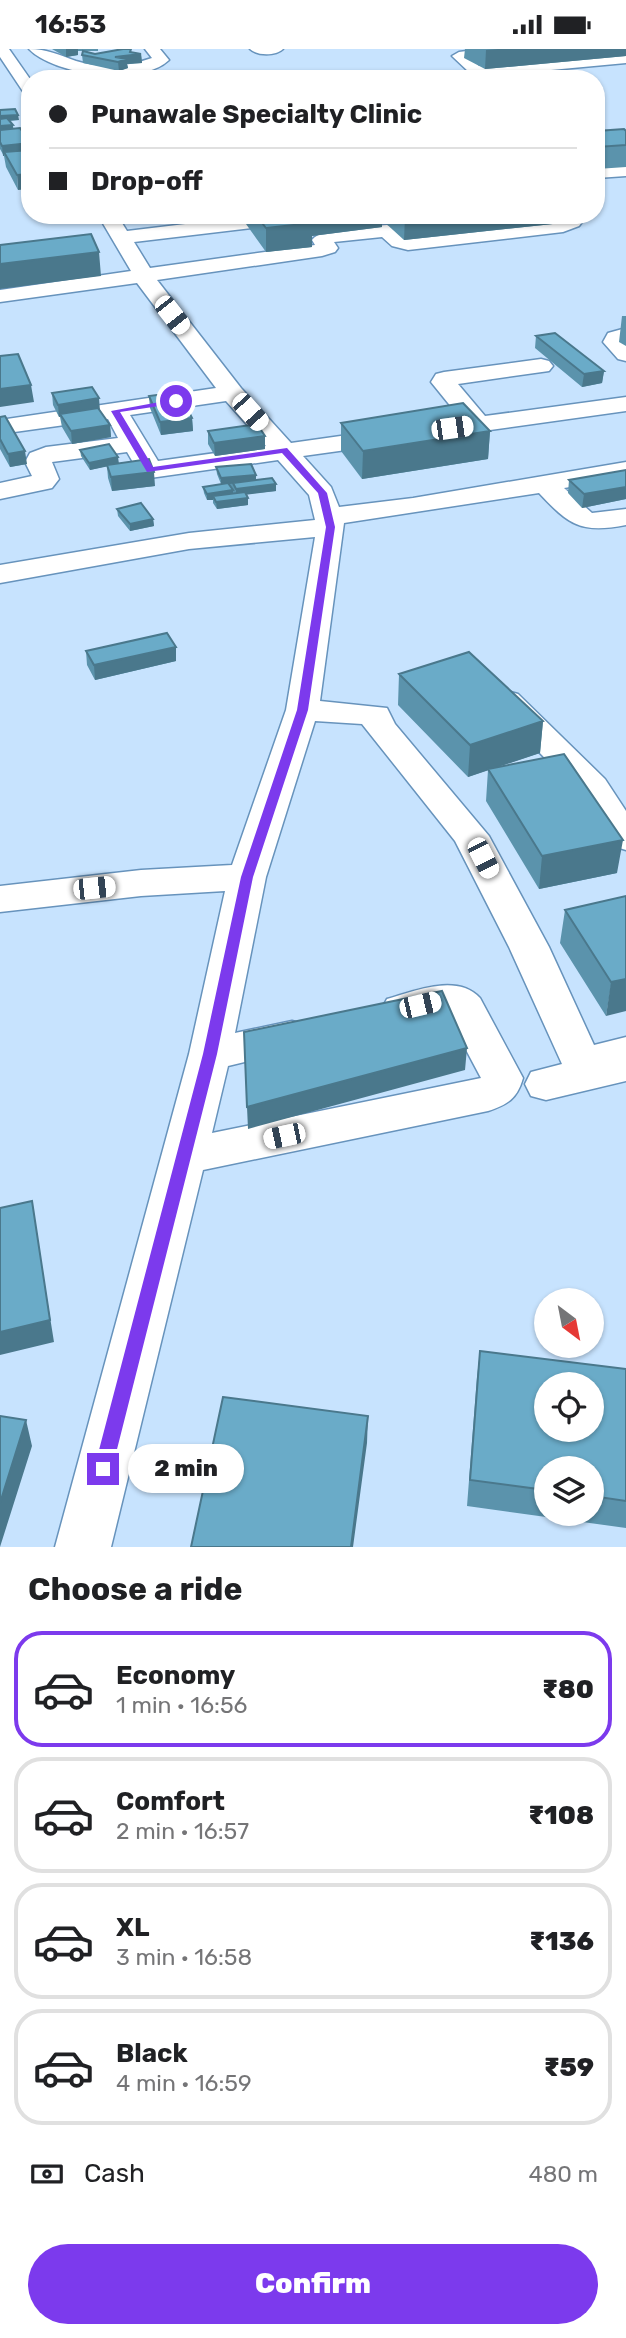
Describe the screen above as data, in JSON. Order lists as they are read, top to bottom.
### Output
{
  "north": "bottom right",
  "page": {
    "status": "16:53",
    "banner": ["Punawale Specialty Clinic", "Drop-off"],
    "bubble": "2 min",
    "heading": "Choose a ride",
    "list": [
      {
        "name": "Economy",
        "note": "1 min · 16:56",
        "value": "₹80"
      },
      {
        "name": "Comfort",
        "note": "2 min · 16:57",
        "value": "₹108"
      },
      {
        "name": "XL",
        "note": "3 min · 16:58",
        "value": "₹136"
      },
      {
        "name": "Black",
        "note": "4 min · 16:59",
        "value": "₹59"
      }
    ],
    "pay": ["Cash", "480 m"],
    "buttons": "Confirm"
  }
}
